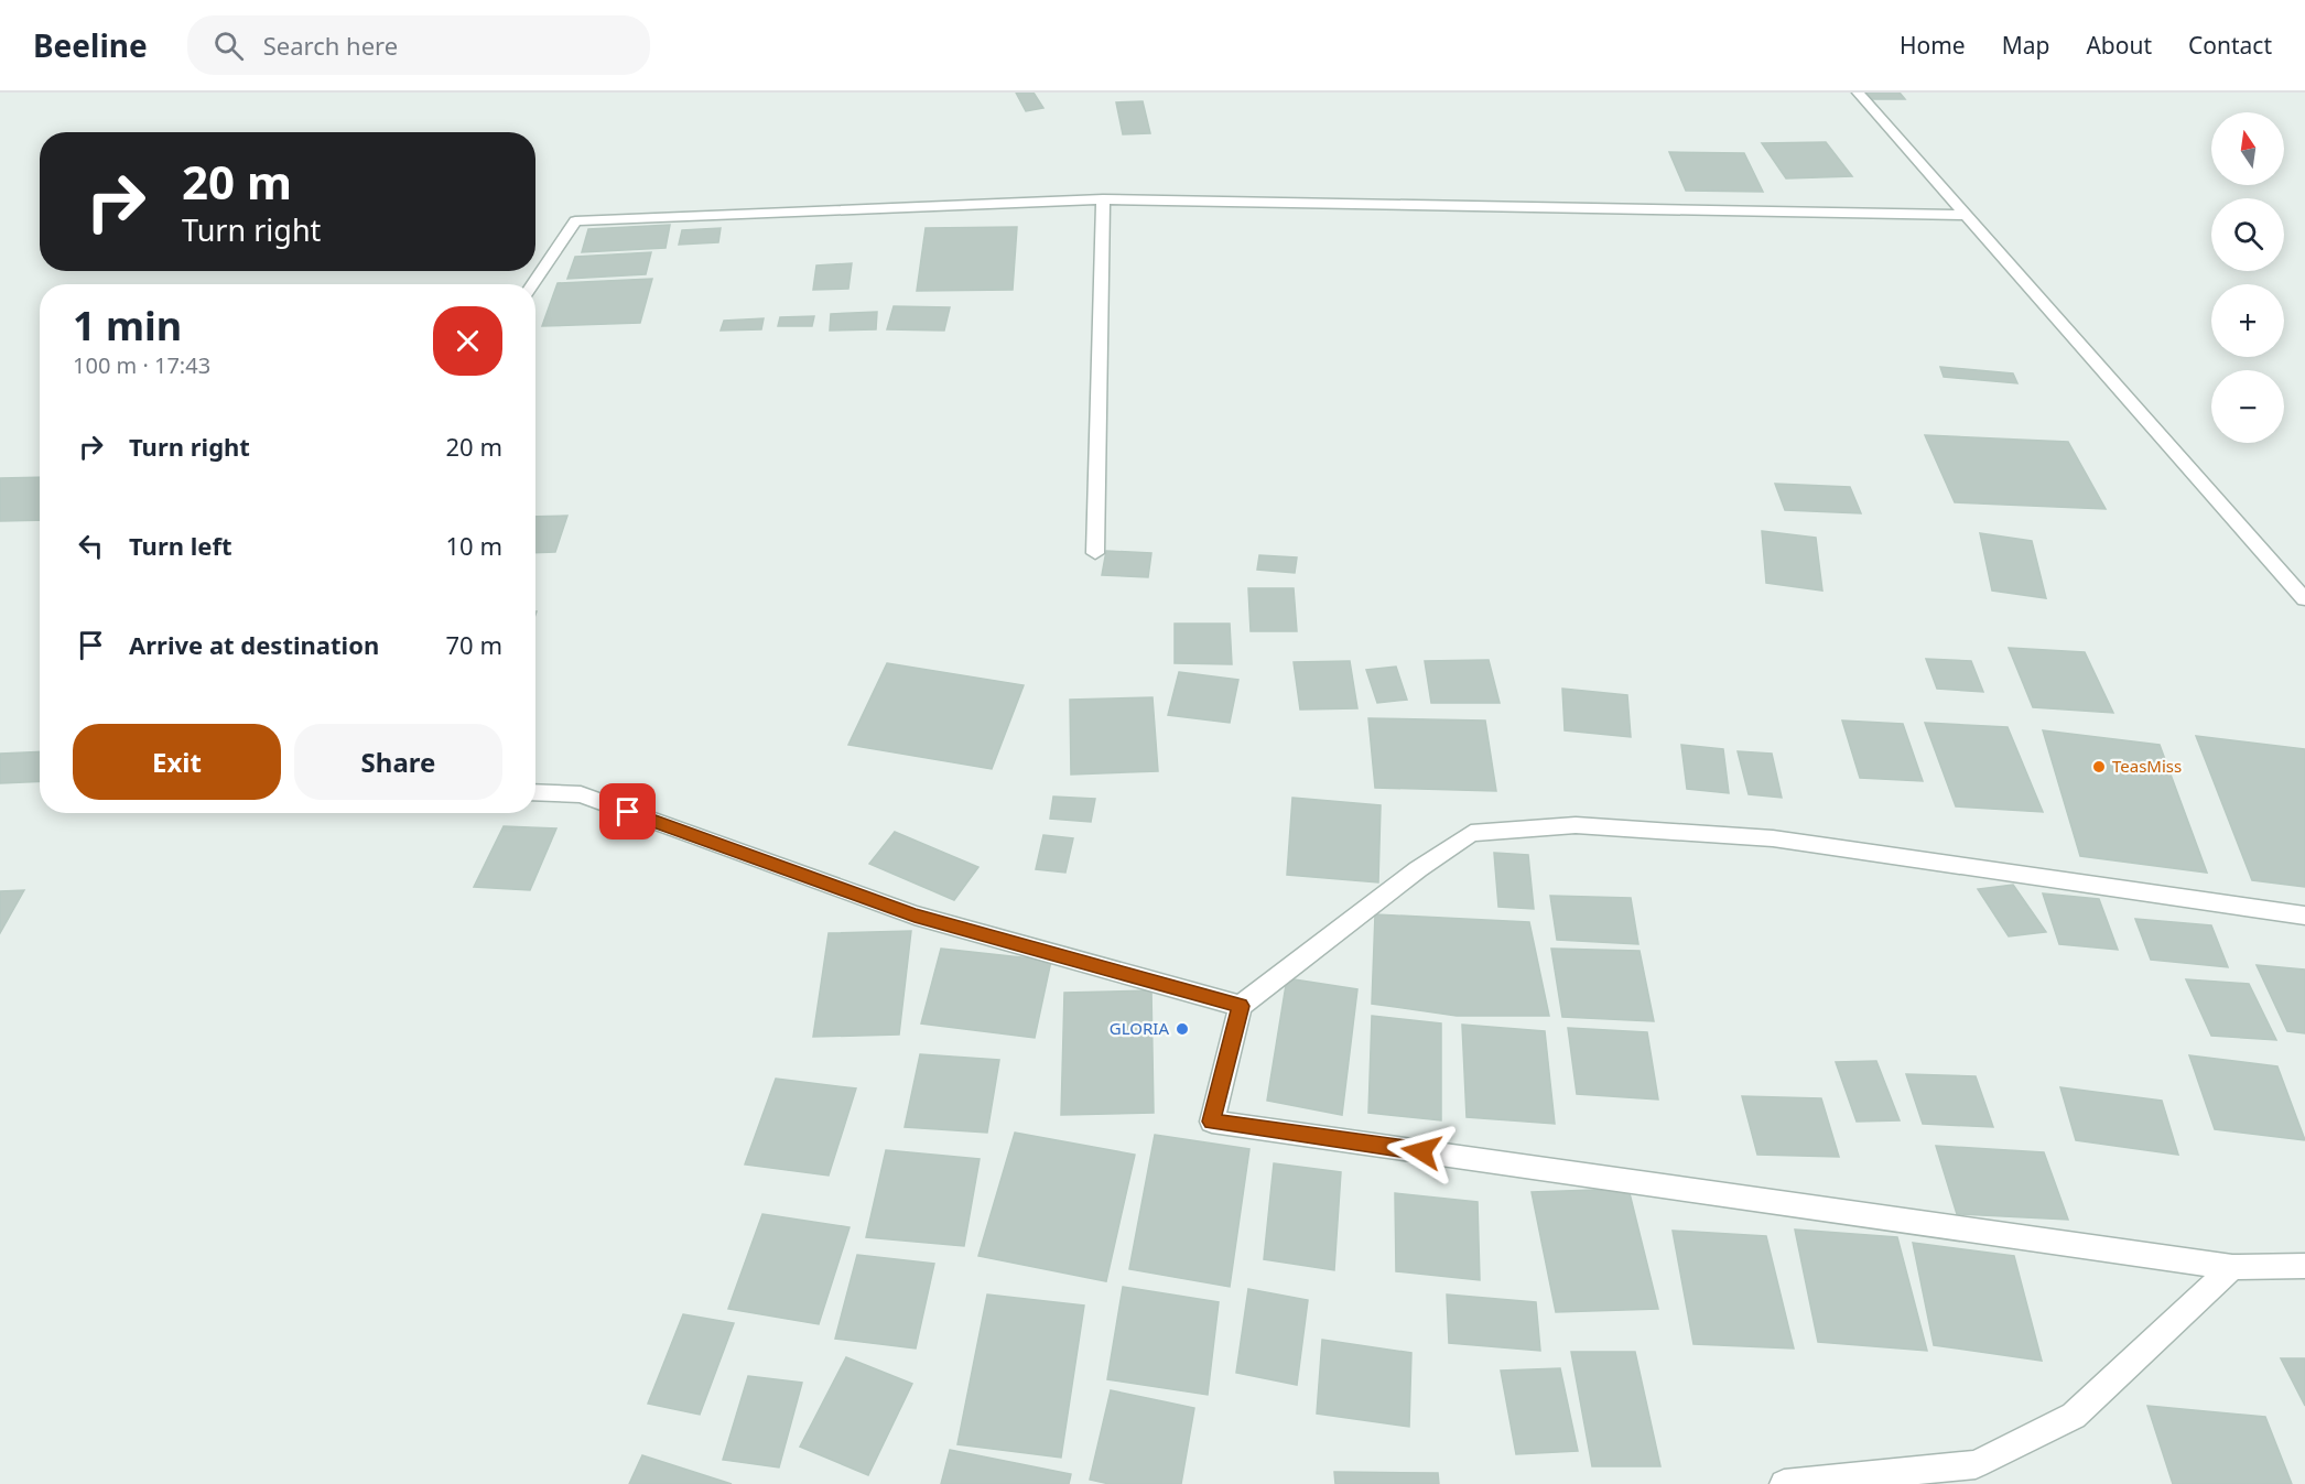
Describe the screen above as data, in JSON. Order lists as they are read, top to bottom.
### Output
{
  "places": ["TeasMiss", "GLORIA"],
  "north": "top",
  "page": {
    "header": "Beeline",
    "search": "Search here",
    "nav": [
      "Home",
      "Map",
      "About",
      "Contact"
    ],
    "map_buttons": ["+", "−"],
    "turn": ["20 m", "Turn right"],
    "heading": ["1 min", "100 m · 17:43"],
    "list": [
      {
        "name": "Turn right",
        "value": "20 m"
      },
      {
        "name": "Turn left",
        "value": "10 m"
      },
      {
        "name": "Arrive at destination",
        "value": "70 m"
      }
    ],
    "buttons": ["Exit", "Share"]
  }
}
